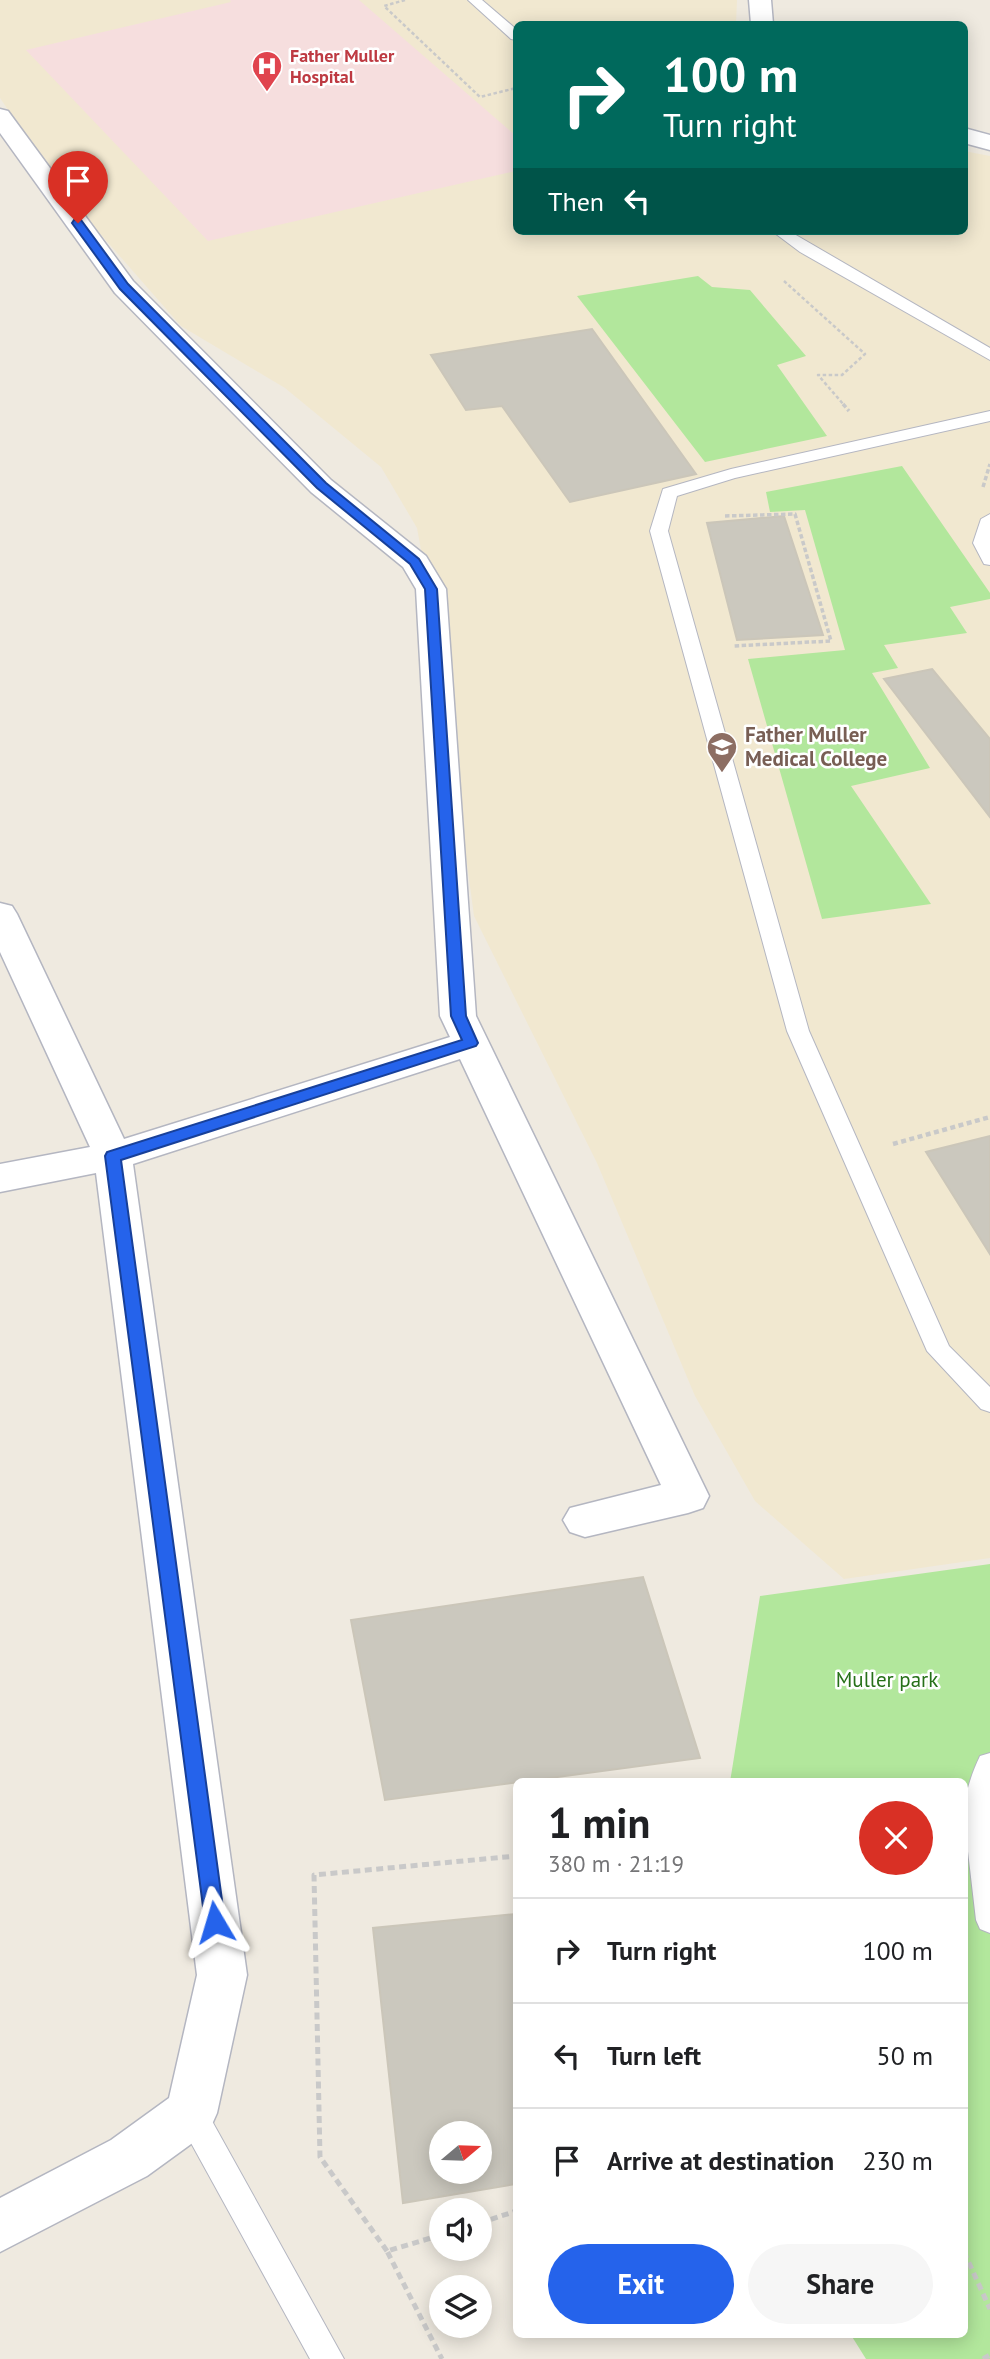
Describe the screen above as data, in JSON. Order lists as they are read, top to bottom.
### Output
{
  "parks": ["Muller park"],
  "places": {
    "hospital": ["Father Muller Hospital"],
    "school or university": ["Father Muller Medical College"]
  },
  "north": "right",
  "page": {
    "turn": ["100 m", "Turn right"],
    "then": "Then",
    "heading": ["1 min", "380 m · 21:19"],
    "list": [
      {
        "name": "Turn right",
        "value": "100 m"
      },
      {
        "name": "Turn left",
        "value": "50 m"
      },
      {
        "name": "Arrive at destination",
        "value": "230 m"
      }
    ],
    "buttons": ["Exit", "Share"]
  }
}
